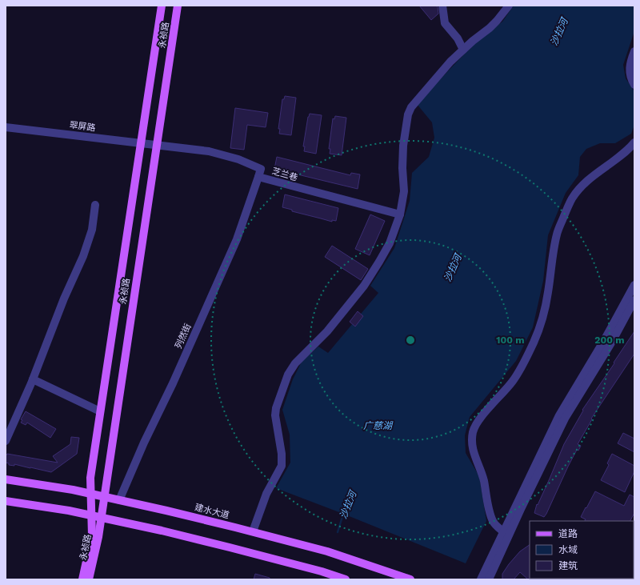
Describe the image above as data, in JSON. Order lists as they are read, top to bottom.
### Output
{
  "streets": {
    "main road": ["永祯路", "建水大道"],
    "street": ["翠屏路", "芝兰巷", "列然街"]
  },
  "crossings": [
    ["永祯路", "翠屏路"],
    ["永祯路", "芝兰巷"],
    ["永祯路", "建水大道"],
    ["翠屏路", "芝兰巷"],
    ["芝兰巷", "列然街"],
    ["列然街", "建水大道"]
  ],
  "water": ["沙拉河", "广慈湖"],
  "legend": ["道路", "水域", "建筑"],
  "rings": ["100 m", "200 m"]
}
